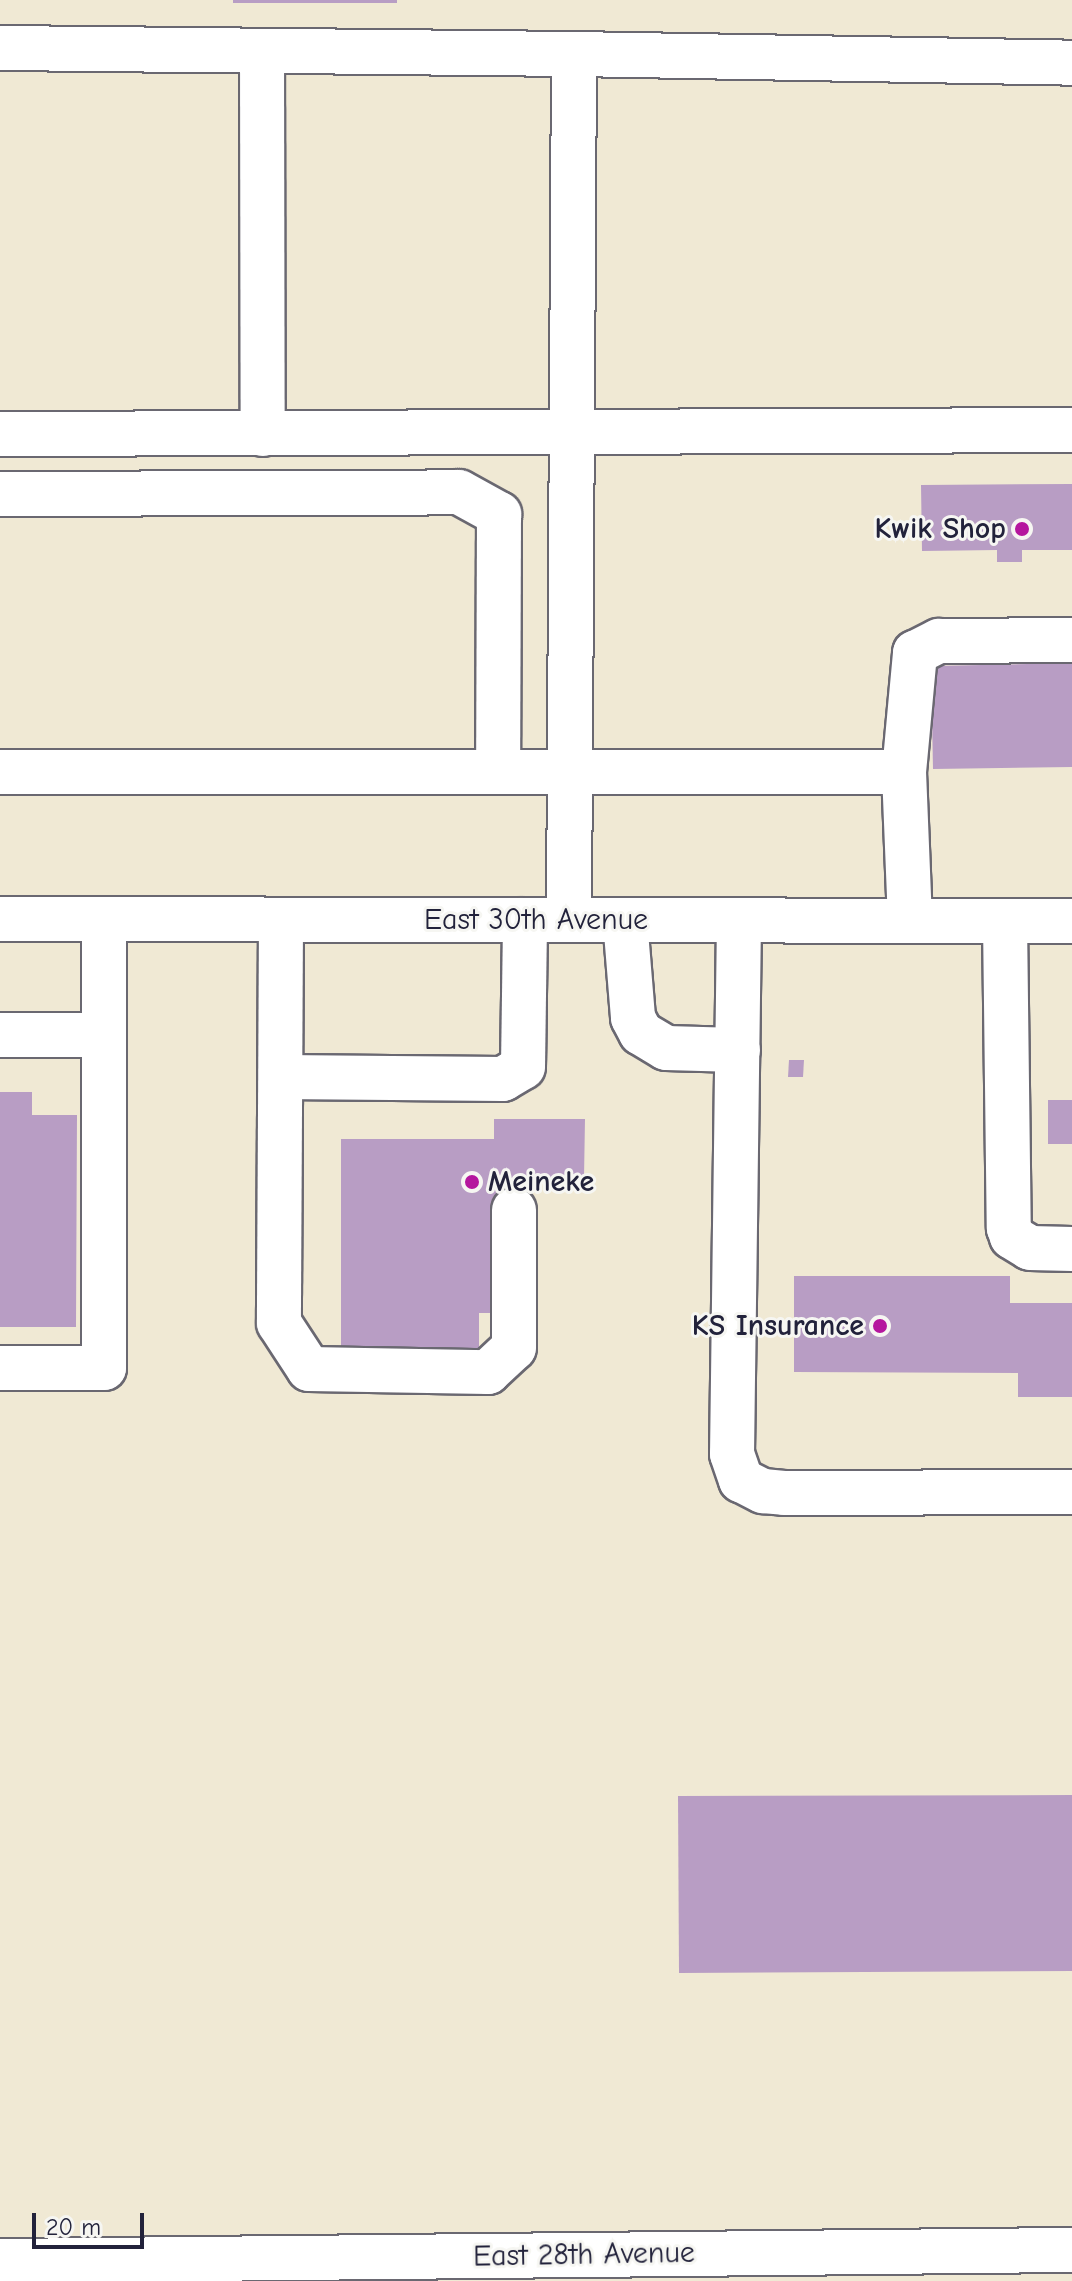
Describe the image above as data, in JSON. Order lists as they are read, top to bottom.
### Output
{
  "streets": {
    "main road": ["East 30th Avenue", "East 28th Avenue"]
  },
  "places": ["Kwik Shop", "Meineke", "KS Insurance"],
  "scale_bar": "20 m"
}
